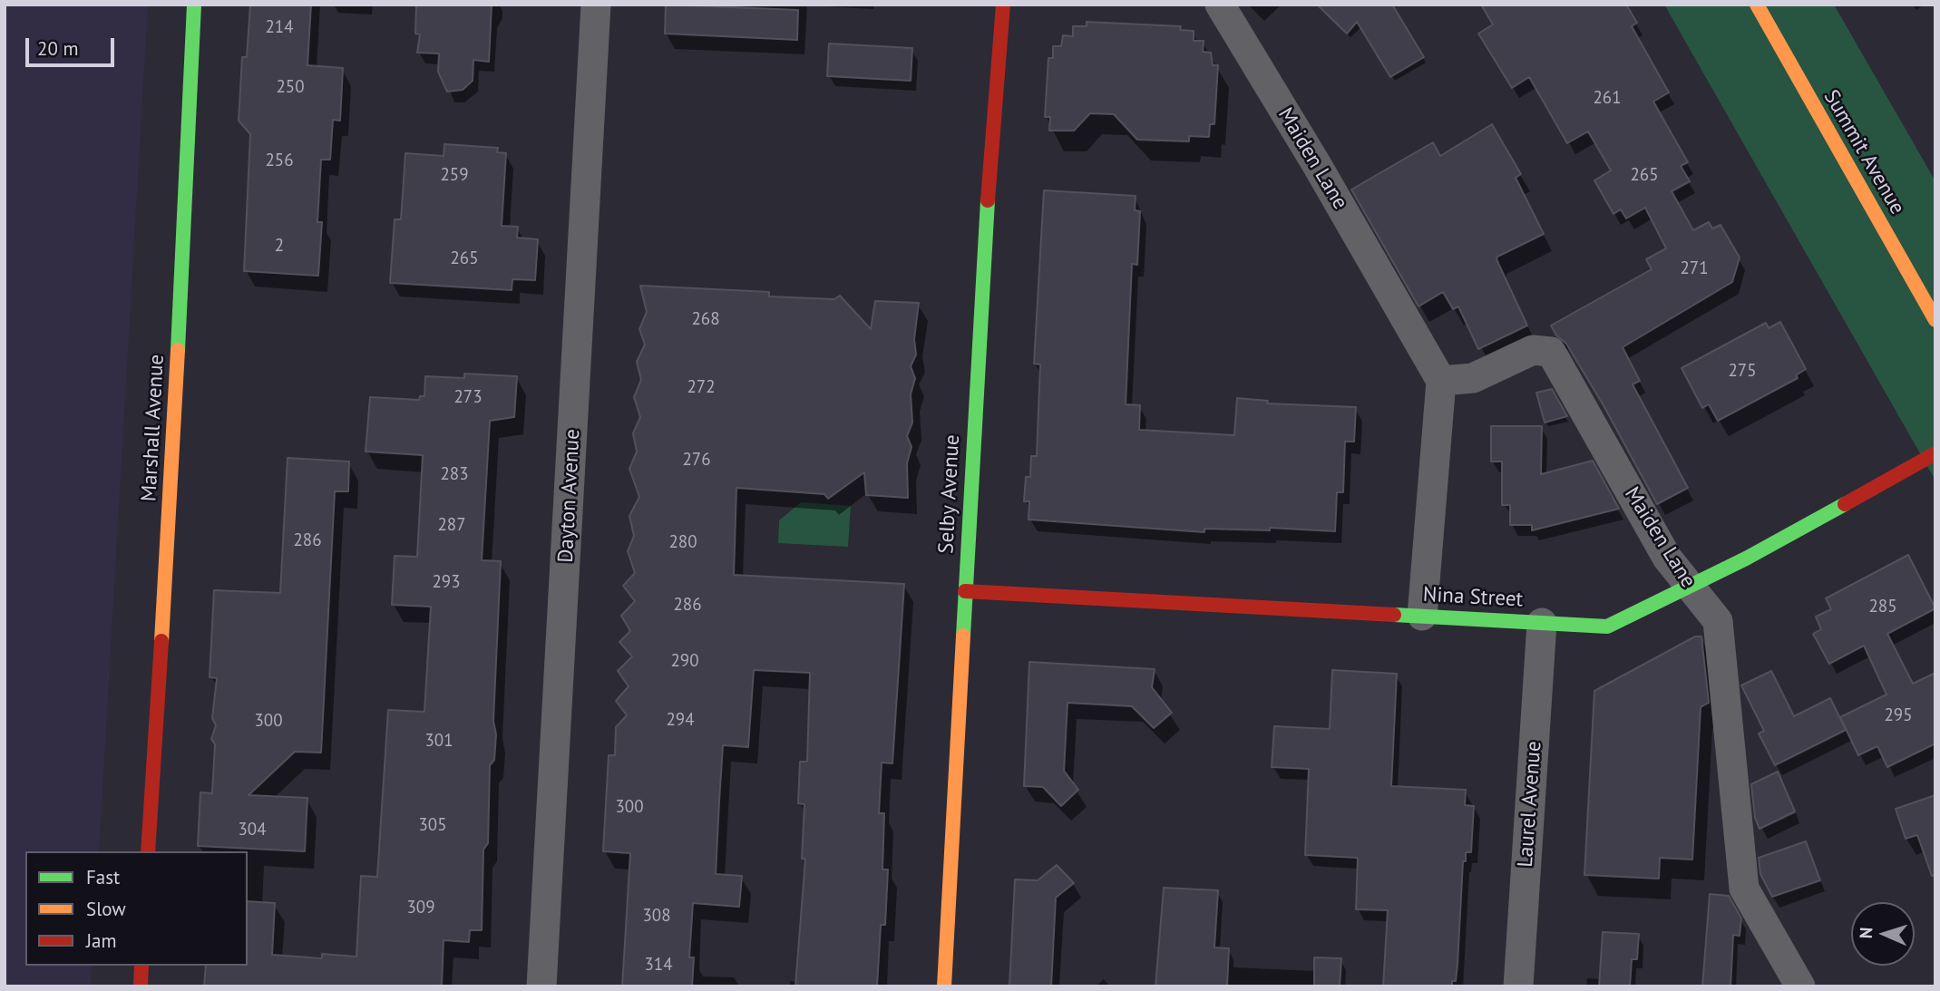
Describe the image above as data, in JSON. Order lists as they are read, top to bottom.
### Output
{
  "streets": {
    "street": [
      "Summit Avenue",
      "Maiden Lane",
      "Marshall Avenue",
      "Selby Avenue",
      "Dayton Avenue",
      "Nina Street",
      "Laurel Avenue"
    ]
  },
  "crossings": [
    ["Maiden Lane", "Nina Street"],
    ["Selby Avenue", "Nina Street"],
    ["Nina Street", "Laurel Avenue"]
  ],
  "house_numbers": [
    "214",
    "250",
    "261",
    "256",
    "259",
    "265",
    "2",
    "265",
    "271",
    "268",
    "275",
    "272",
    "273",
    "276",
    "283",
    "287",
    "286",
    "280",
    "293",
    "286",
    "285",
    "290",
    "295",
    "294",
    "300",
    "301",
    "300",
    "305",
    "304",
    "309",
    "308",
    "314"
  ],
  "legend": ["Fast", "Slow", "Jam"],
  "scale_bar": "20 m",
  "north": "left"
}
